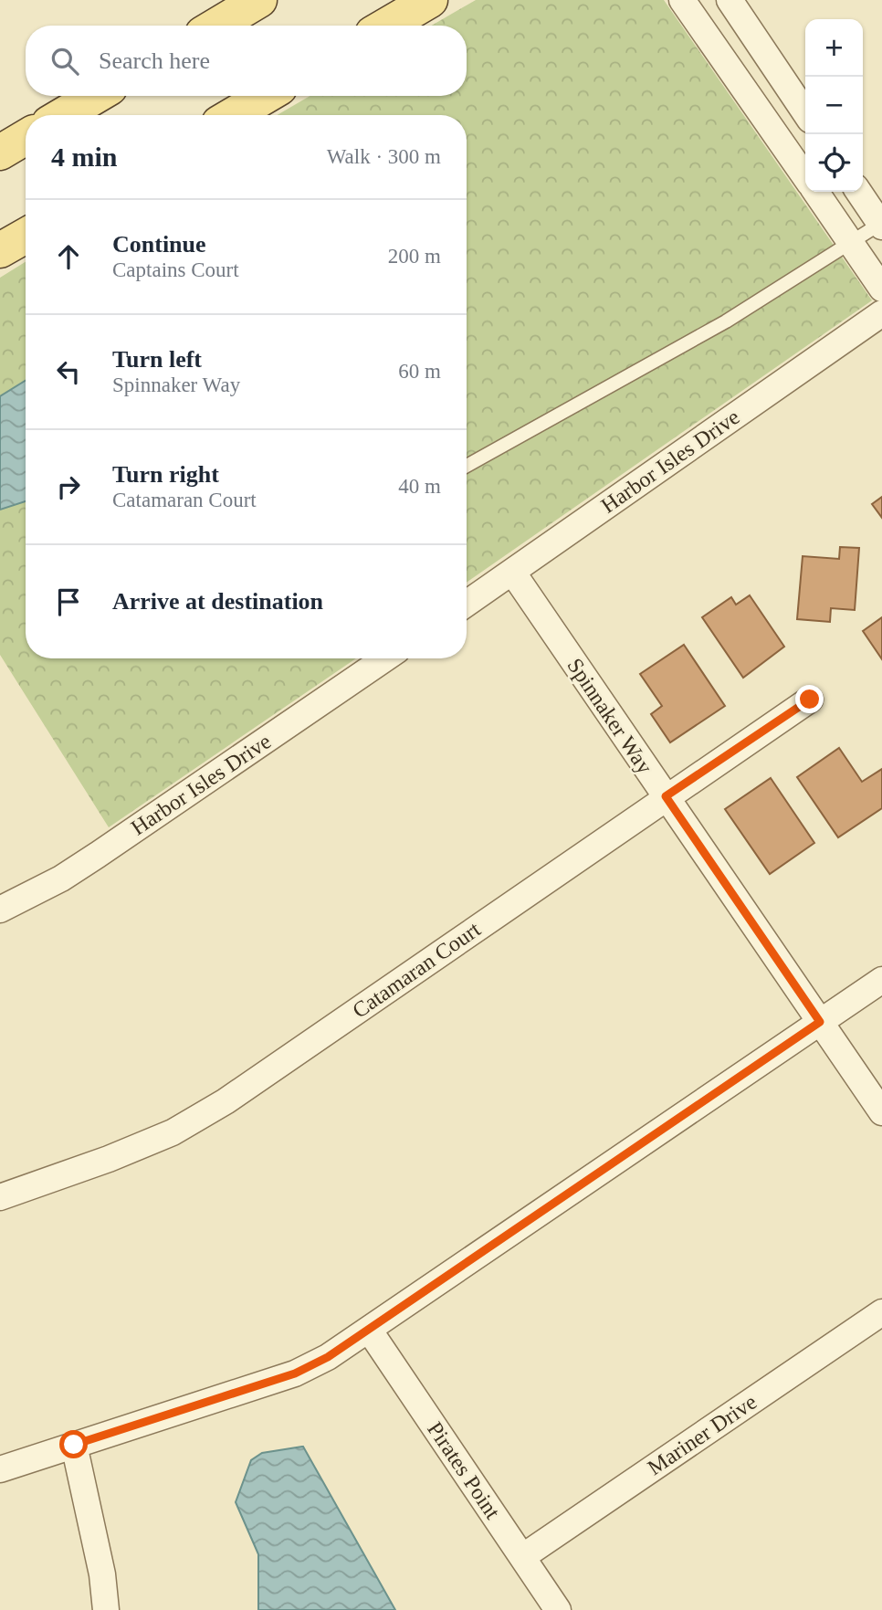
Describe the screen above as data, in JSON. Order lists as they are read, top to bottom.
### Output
{
  "streets": {
    "street": [
      "Harbor Isles Drive",
      "Spinnaker Way",
      "Catamaran Court",
      "Mariner Drive",
      "Pirates Point"
    ]
  },
  "crossings": [
    ["Harbor Isles Drive", "Spinnaker Way"],
    ["Spinnaker Way", "Catamaran Court"],
    ["Mariner Drive", "Pirates Point"]
  ],
  "page": {
    "map_buttons": ["+", "−"],
    "search": "Search here",
    "heading": ["4 min", "Walk · 300 m"],
    "list": [
      ["Continue", "Captains Court", "200 m"],
      ["Turn left", "Spinnaker Way", "60 m"],
      ["Turn right", "Catamaran Court", "40 m"],
      "Arrive at destination"
    ]
  }
}
